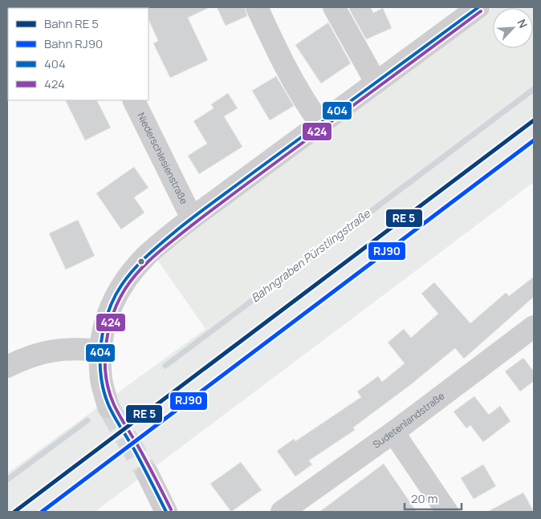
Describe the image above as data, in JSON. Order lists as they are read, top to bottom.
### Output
{
  "streets": {
    "street": ["Niederschlesienstraße", "Sudetenlandstraße"]
  },
  "water": ["Bahngraben Pürstlingstraße"],
  "lines": ["transit line 404", "transit line 424", "rail line RJ90"],
  "legend": [
    "Bahn RE 5",
    "Bahn RJ90",
    "404",
    "424"
  ],
  "scale_bar": "20 m",
  "north": "top right"
}
